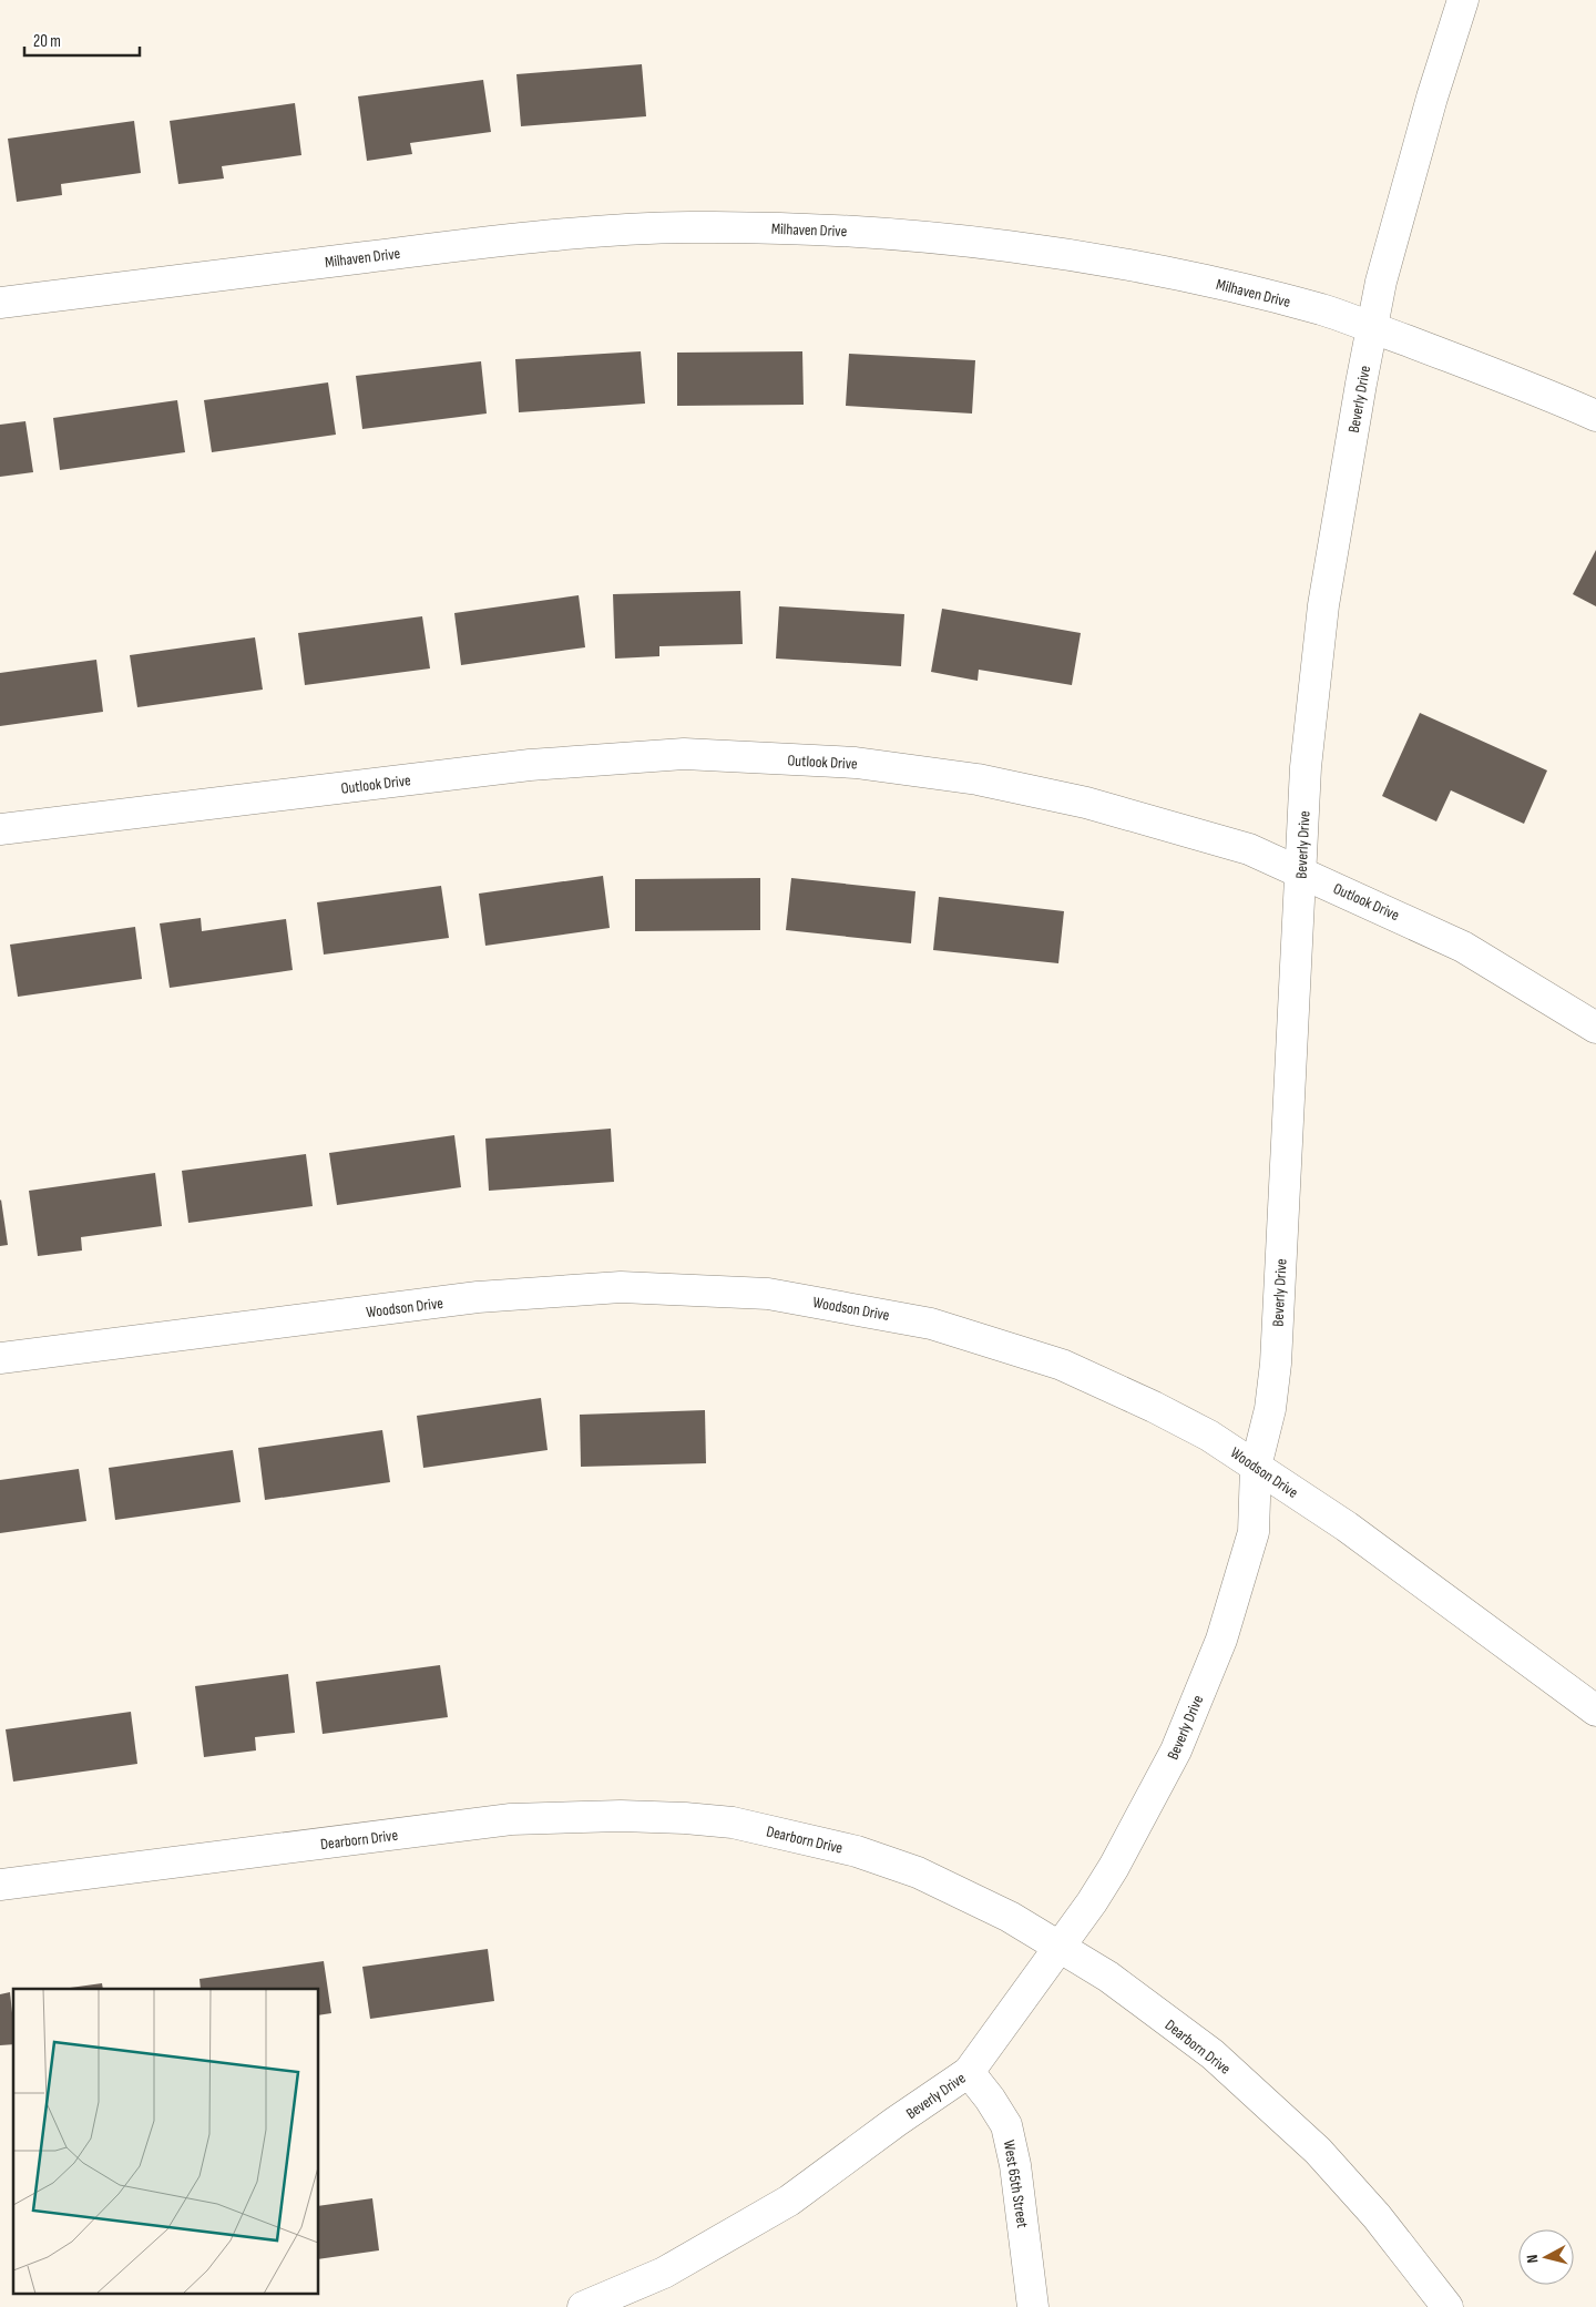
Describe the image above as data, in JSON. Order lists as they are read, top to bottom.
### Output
{
  "streets": {
    "street": [
      "Milhaven Drive",
      "Beverly Drive",
      "Outlook Drive",
      "Woodson Drive",
      "Dearborn Drive",
      "West 65th Street"
    ]
  },
  "crossings": [
    ["Milhaven Drive", "Beverly Drive"],
    ["Beverly Drive", "Outlook Drive"],
    ["Beverly Drive", "Woodson Drive"],
    ["Beverly Drive", "Dearborn Drive"],
    ["Beverly Drive", "West 65th Street"]
  ],
  "scale_bar": "20 m",
  "north": "left"
}
